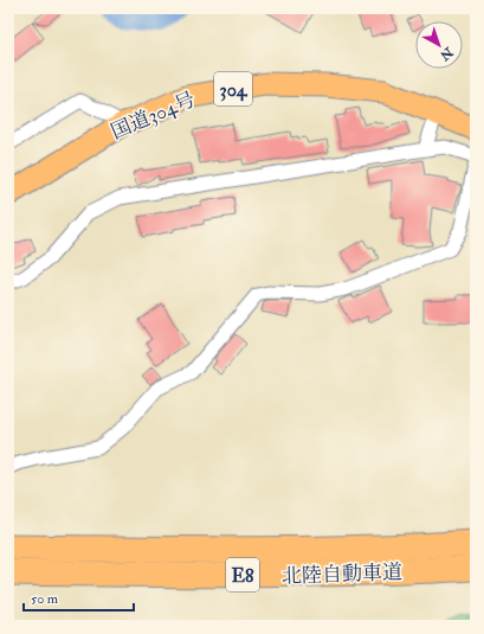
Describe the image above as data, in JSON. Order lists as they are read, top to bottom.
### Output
{
  "streets": {
    "highway": [
      "304",
      "国道304号",
      "北陸自動車道",
      "E8"
    ]
  },
  "scale_bar": "50 m",
  "north": "bottom right"
}
